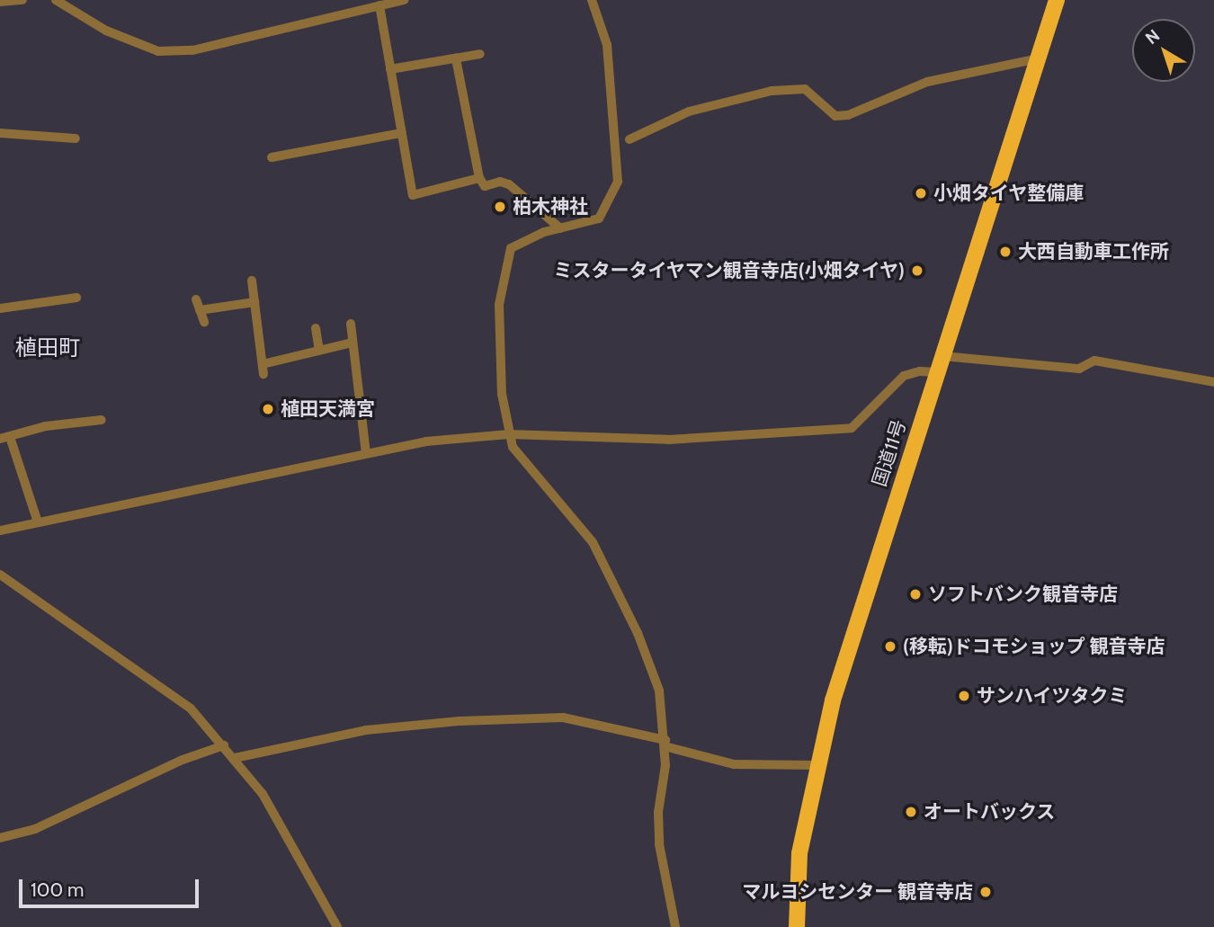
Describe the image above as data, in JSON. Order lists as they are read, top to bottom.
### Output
{
  "streets": {
    "highway": ["国道11号"]
  },
  "districts": ["植田町"],
  "places": [
    "小畑タイヤ整備庫",
    "柏木神社",
    "大西自動車工作所",
    "ミスタータイヤマン観音寺店(小畑タイヤ)",
    "植田天満宮",
    "ソフトバンク観音寺店",
    "(移転)ドコモショップ 観音寺店",
    "サンハイツタクミ",
    "オートバックス",
    "マルヨシセンター 観音寺店"
  ],
  "scale_bar": "100 m",
  "north": "top left"
}
